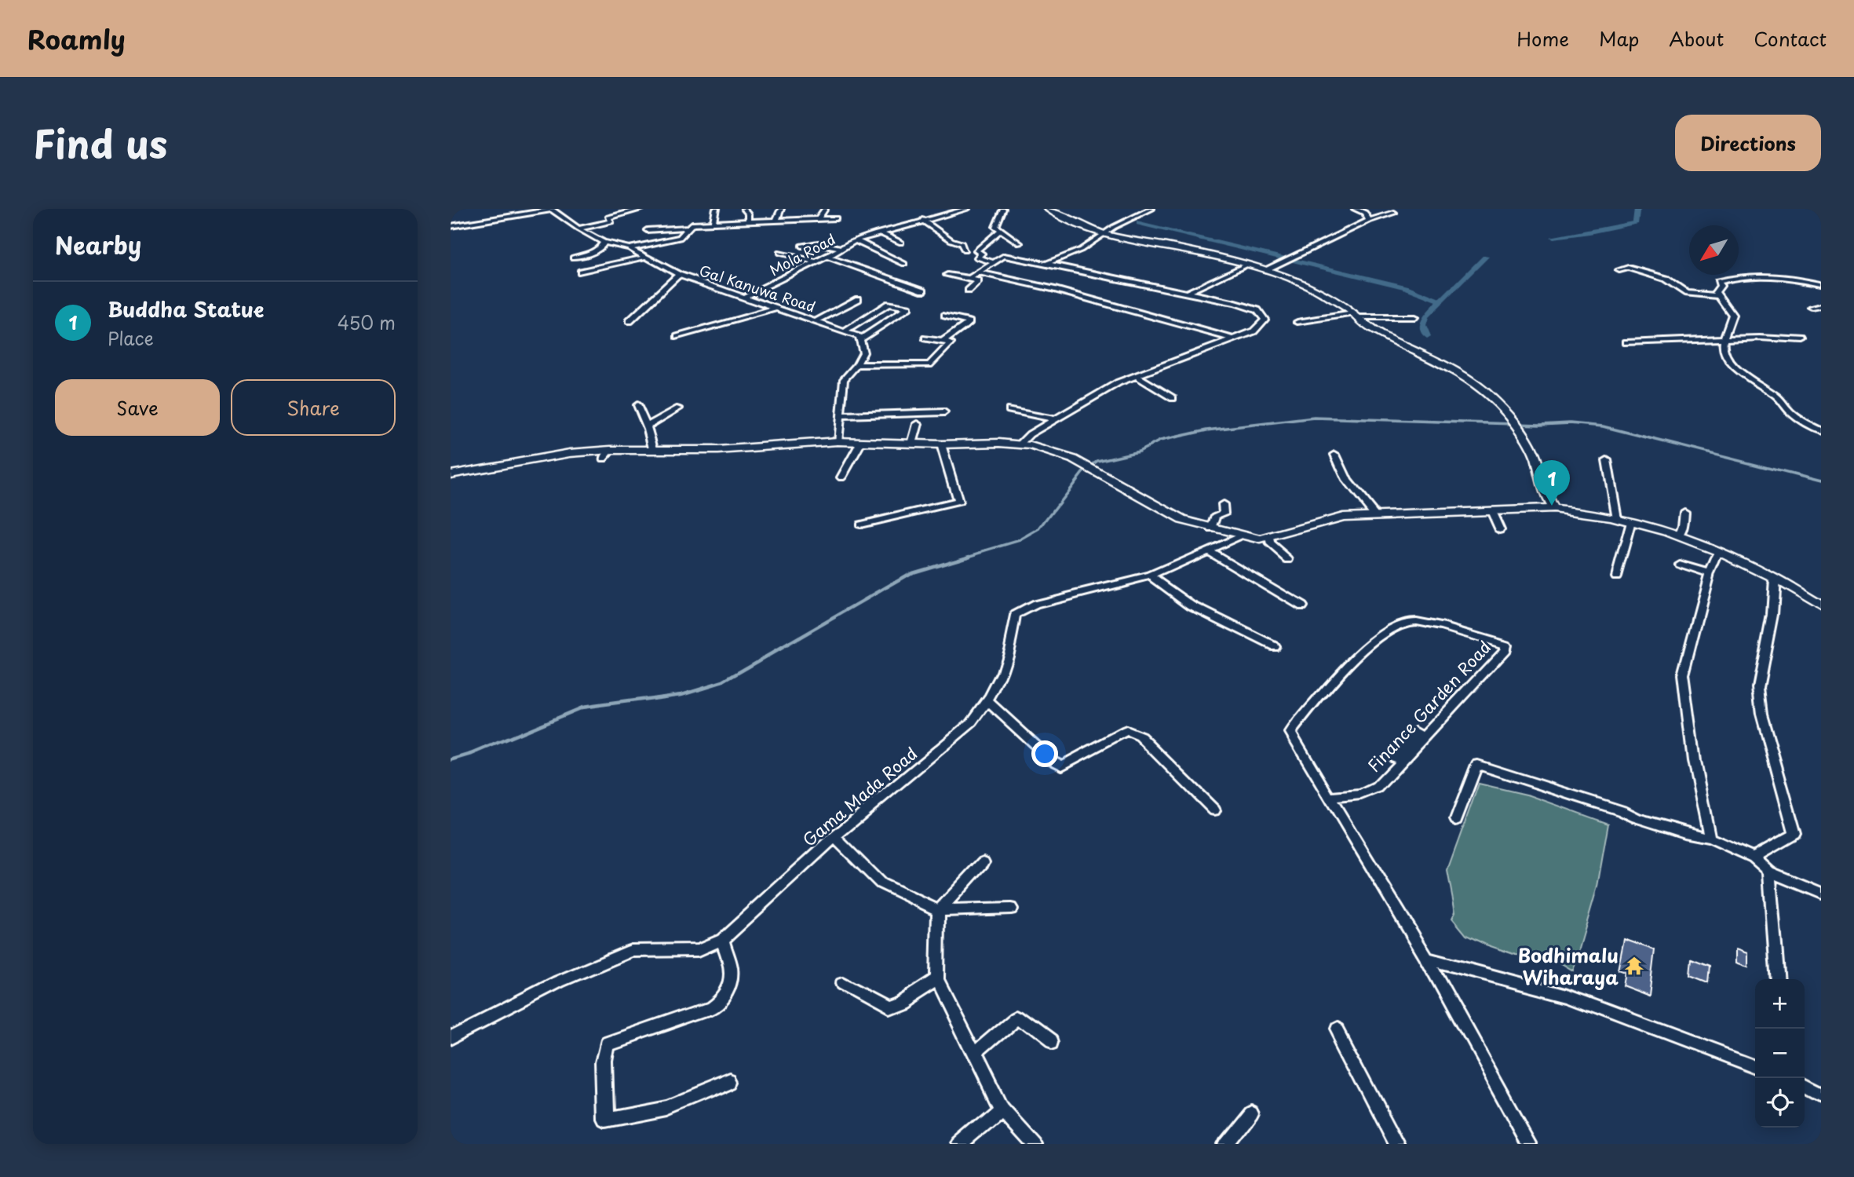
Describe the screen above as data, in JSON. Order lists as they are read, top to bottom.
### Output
{
  "streets": {
    "street": [
      "Mola Road",
      "Gal Kanuwa Road",
      "Finance Garden Road",
      "Gama Mada Road"
    ]
  },
  "crossings": [
    ["Mola Road", "Gal Kanuwa Road"]
  ],
  "places": {
    "temple": ["Bodhimalu Wiharaya"]
  },
  "north": "bottom left",
  "page": {
    "header": "Roamly",
    "nav": [
      "Home",
      "Map",
      "About",
      "Contact"
    ],
    "title": "Find us",
    "buttons": [
      "Directions",
      ["Save", "Share"]
    ],
    "heading": "Nearby",
    "list": [
      {
        "mark": "1",
        "name": "Buddha Statue",
        "note": "Place",
        "value": "450 m"
      }
    ],
    "pins": "1",
    "map_buttons": ["+", "−"]
  }
}
